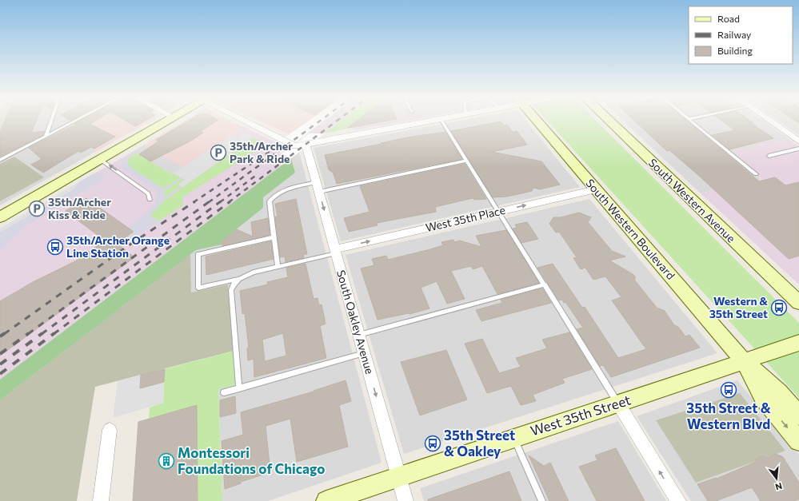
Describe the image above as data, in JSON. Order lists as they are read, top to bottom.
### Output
{
  "streets": {
    "main road": ["South Western Avenue", "South Western Boulevard", "West 35th Street"],
    "street": ["West 35th Place", "South Oakley Avenue"]
  },
  "crossings": [
    ["West 35th Place", "South Western Boulevard"],
    ["West 35th Place", "South Oakley Avenue"],
    ["South Western Boulevard", "West 35th Street"],
    ["South Oakley Avenue", "West 35th Street"]
  ],
  "one_way": ["West 35th Place", "South Oakley Avenue"],
  "places": {
    "parking": ["35th/Archer Park & Ride", "35th/Archer Kiss & Ride"],
    "bus stop": [
      "35th/Archer Orange Line Station",
      "Western & 35th Street",
      "35th Street & Western Blvd",
      "35th Street & Oakley"
    ],
    "building": ["Montessori Foundations of Chicago"]
  },
  "legend": ["Road", "Railway", "Building"],
  "north": "bottom"
}
